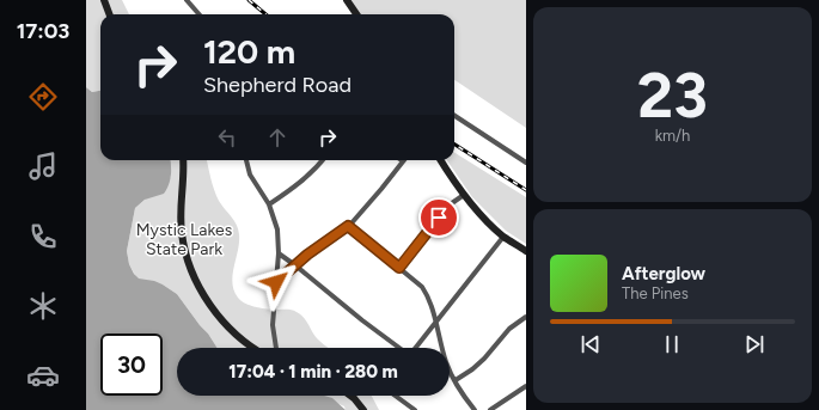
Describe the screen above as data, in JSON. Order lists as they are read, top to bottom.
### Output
{
  "parks": ["Mystic Lakes State Park"],
  "page": {
    "tabs": "17:03",
    "tile": ["23", "km/h"],
    "turn": ["120 m", "Shepherd Road"],
    "song": ["Afterglow", "The Pines"],
    "limit": "30",
    "trip": "17:04 · 1 min · 280 m"
  }
}
